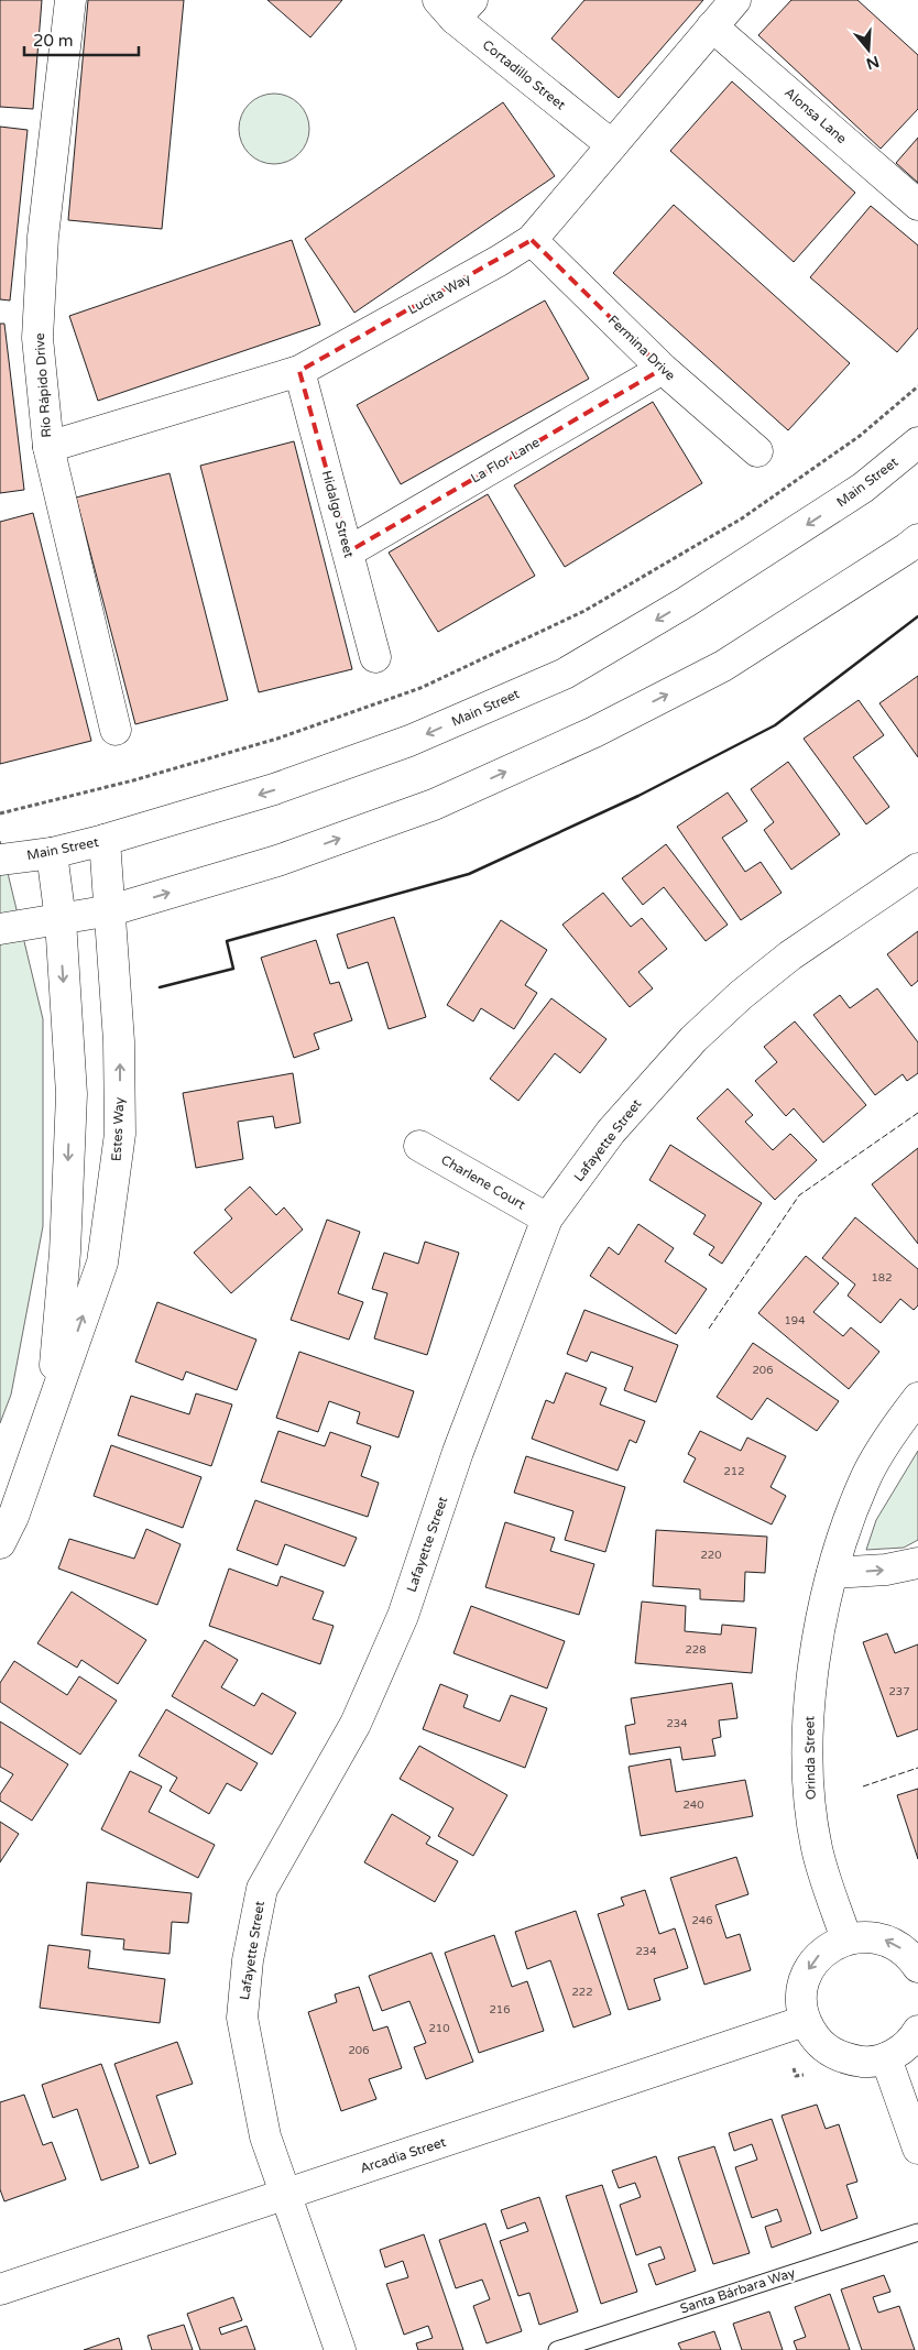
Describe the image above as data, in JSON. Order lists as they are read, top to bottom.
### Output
{
  "streets": {
    "street": [
      "Cortadillo Street",
      "Alonsa Lane",
      "Lucita Way",
      "Fermina Drive",
      "Río Rápido Drive",
      "La Flor Lane",
      "Main Street",
      "Hidalgo Street",
      "Estes Way",
      "Lafayette Street",
      "Charlene Court",
      "Orinda Street",
      "Arcadia Street"
    ],
    "lane": ["Santa Bárbara Way"]
  },
  "crossings": [
    ["Cortadillo Street", "Lucita Way"],
    ["Alonsa Lane", "Lucita Way"],
    ["Lucita Way", "Fermina Drive"],
    ["Lucita Way", "Río Rápido Drive"],
    ["Lucita Way", "Hidalgo Street"],
    ["Fermina Drive", "La Flor Lane"],
    ["La Flor Lane", "Hidalgo Street"],
    ["Main Street", "Estes Way"],
    ["Lafayette Street", "Charlene Court"],
    ["Lafayette Street", "Arcadia Street"]
  ],
  "house_numbers": [
    "182",
    "194",
    "206",
    "212",
    "220",
    "228",
    "237",
    "234",
    "240",
    "246",
    "234",
    "222",
    "216",
    "210",
    "206"
  ],
  "scale_bar": "20 m",
  "north": "bottom"
}
